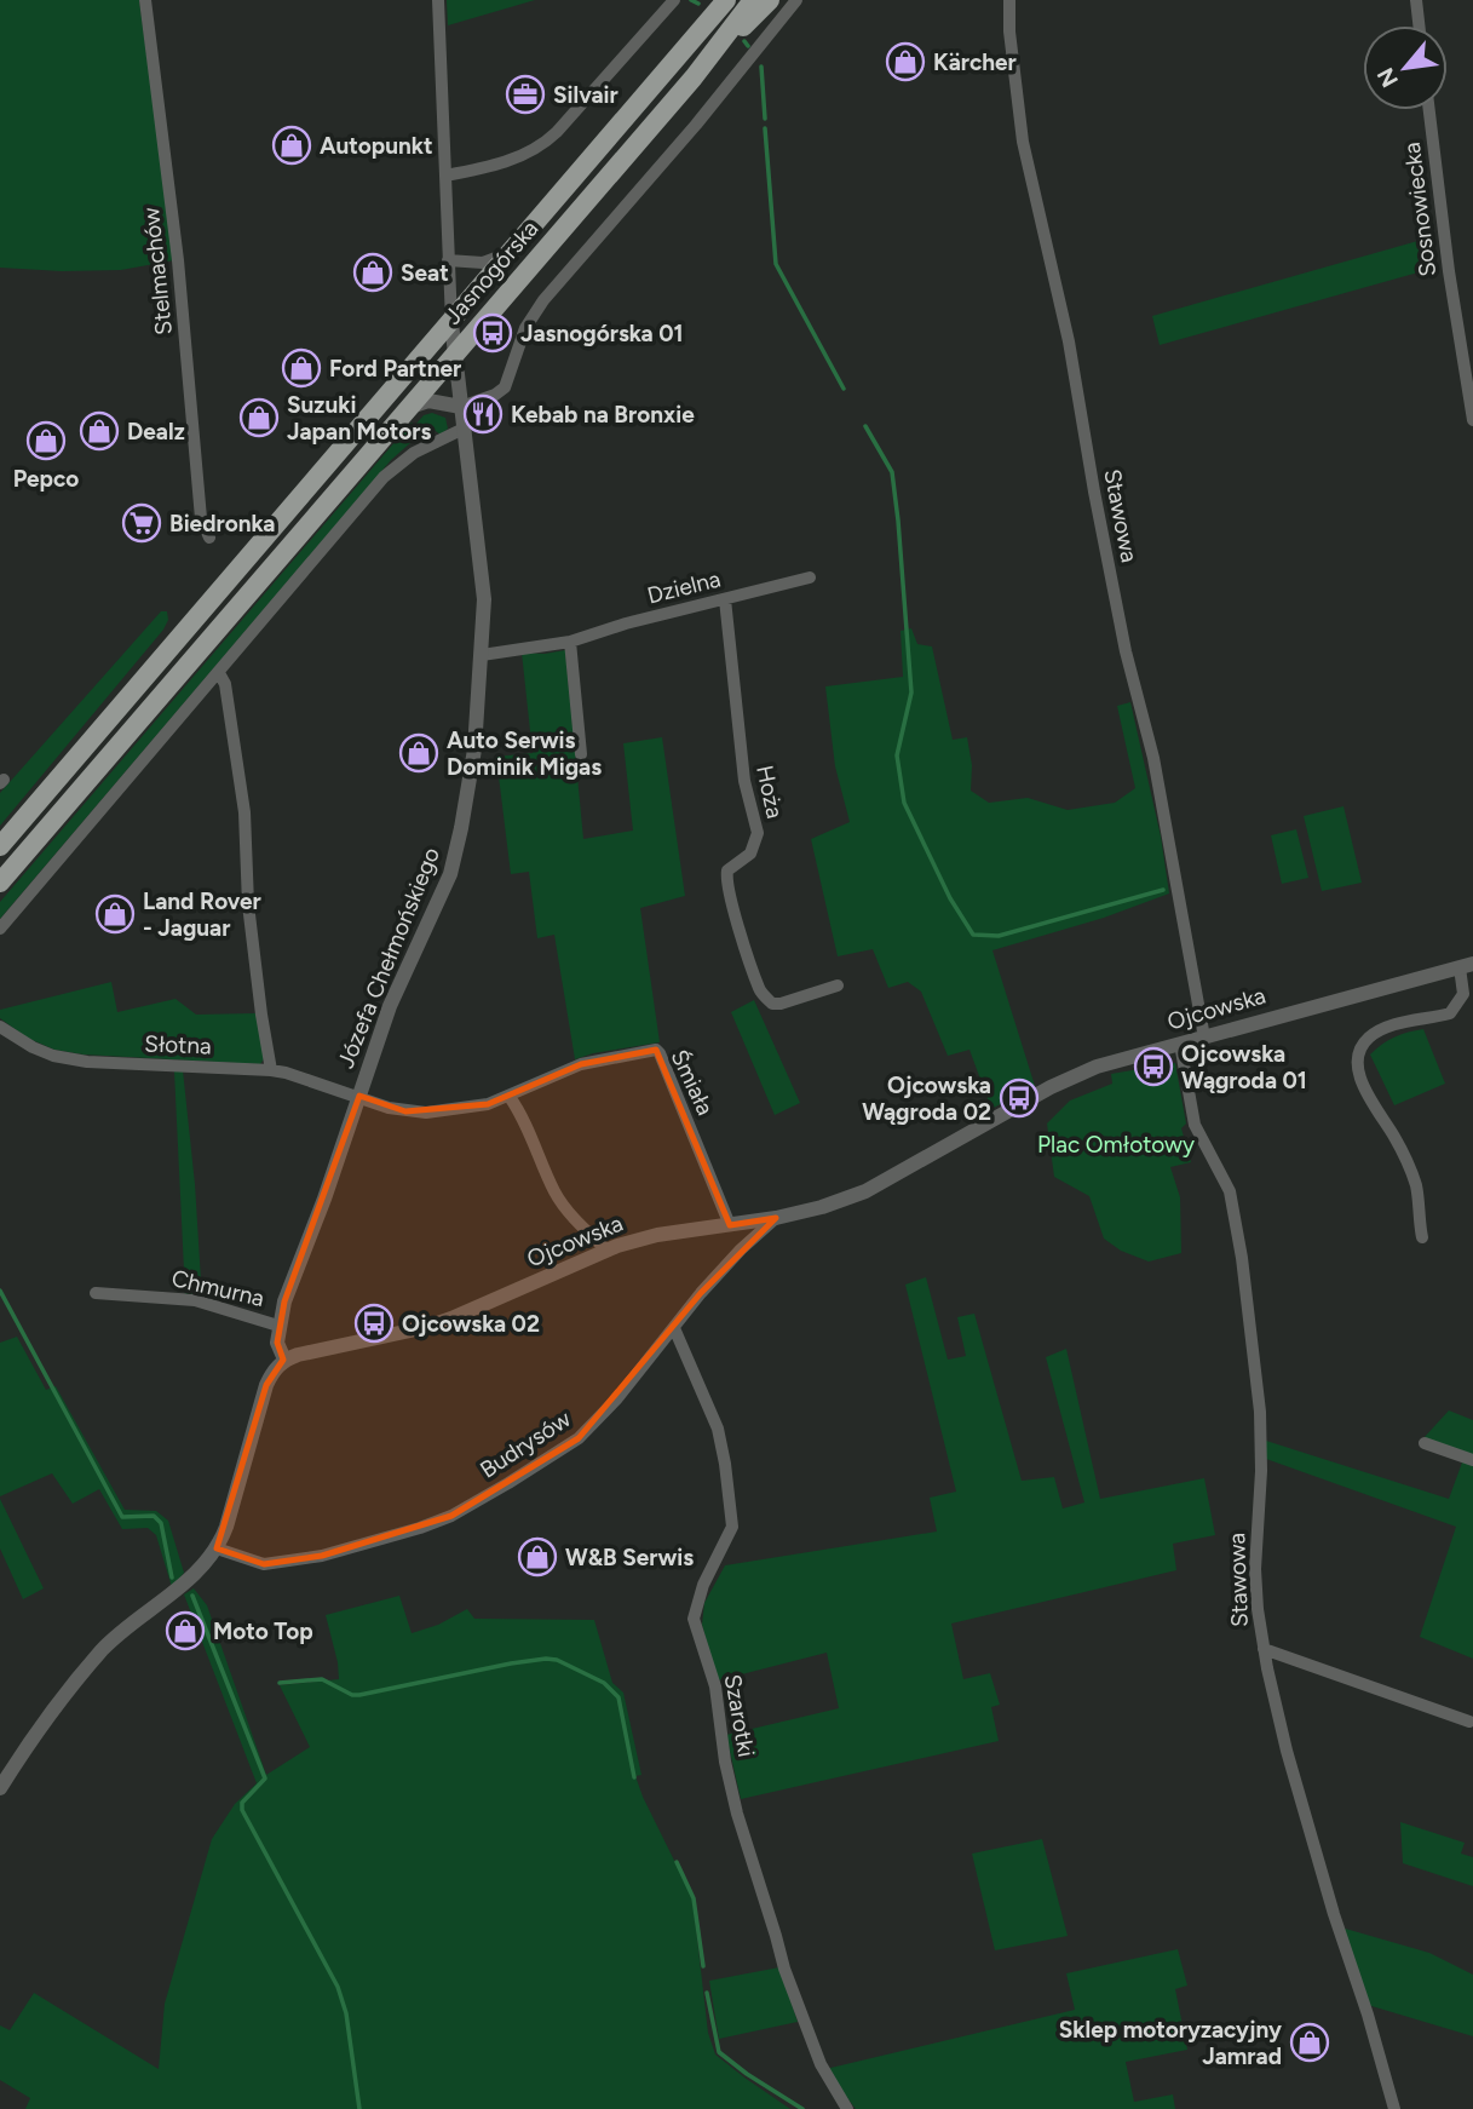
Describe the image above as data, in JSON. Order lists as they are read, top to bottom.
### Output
{
  "streets": {
    "main road": ["Jasnogórska"],
    "street": [
      "Sosnowiecka",
      "Stelmachów",
      "Stawowa",
      "Dzielna",
      "Hoża",
      "Józefa Chełmońskiego",
      "Ojcowska",
      "Słotna",
      "Śmiała",
      "Chmurna",
      "Budrysów",
      "Szarotki"
    ]
  },
  "crossings": [
    ["Jasnogórska", "Józefa Chełmońskiego"],
    ["Stawowa", "Ojcowska"],
    ["Dzielna", "Hoża"],
    ["Dzielna", "Józefa Chełmońskiego"],
    ["Józefa Chełmońskiego", "Ojcowska"],
    ["Józefa Chełmońskiego", "Słotna"],
    ["Józefa Chełmońskiego", "Śmiała"],
    ["Józefa Chełmońskiego", "Chmurna"],
    ["Ojcowska", "Śmiała"],
    ["Ojcowska", "Budrysów"],
    ["Słotna", "Śmiała"],
    ["Budrysów", "Szarotki"]
  ],
  "parks": ["Plac Omłotowy"],
  "places": {
    "shop": [
      "Kärcher",
      "Autopunkt",
      "Seat",
      "Ford Partner",
      "Suzuki Japan Motors",
      "Dealz",
      "Pepco",
      "Auto Serwis Dominik Migas",
      "Land Rover - Jaguar",
      "W&B Serwis",
      "Moto Top",
      "Sklep motoryzacyjny Jamrad"
    ],
    "office": ["Silvair"],
    "bus stop": [
      "Jasnogórska 01",
      "Ojcowska Wągroda 01",
      "Ojcowska Wągroda 02",
      "Ojcowska 02"
    ],
    "restaurant": ["Kebab na Bronxie"],
    "supermarket": ["Biedronka"]
  },
  "north": "bottom left"
}
